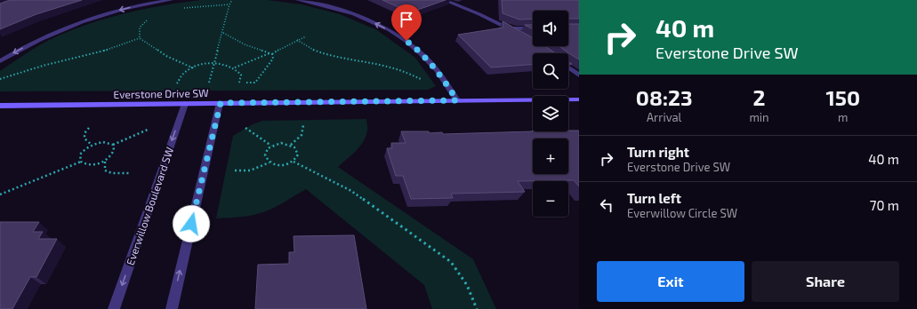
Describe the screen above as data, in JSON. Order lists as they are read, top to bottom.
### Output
{
  "streets": {
    "street": ["Everstone Drive SW", "Everwillow Boulevard SW"]
  },
  "crossings": [
    ["Everstone Drive SW", "Everwillow Boulevard SW"]
  ],
  "page": {
    "turn": ["40 m", "Everstone Drive SW"],
    "map_buttons": ["+", "−"],
    "eta": [
      "08:23",
      "Arrival",
      "2",
      "min",
      "150",
      "m"
    ],
    "list": [
      {
        "name": "Turn right",
        "note": "Everstone Drive SW",
        "value": "40 m"
      },
      {
        "name": "Turn left",
        "note": "Everwillow Circle SW",
        "value": "70 m"
      }
    ],
    "buttons": ["Exit", "Share"]
  }
}
